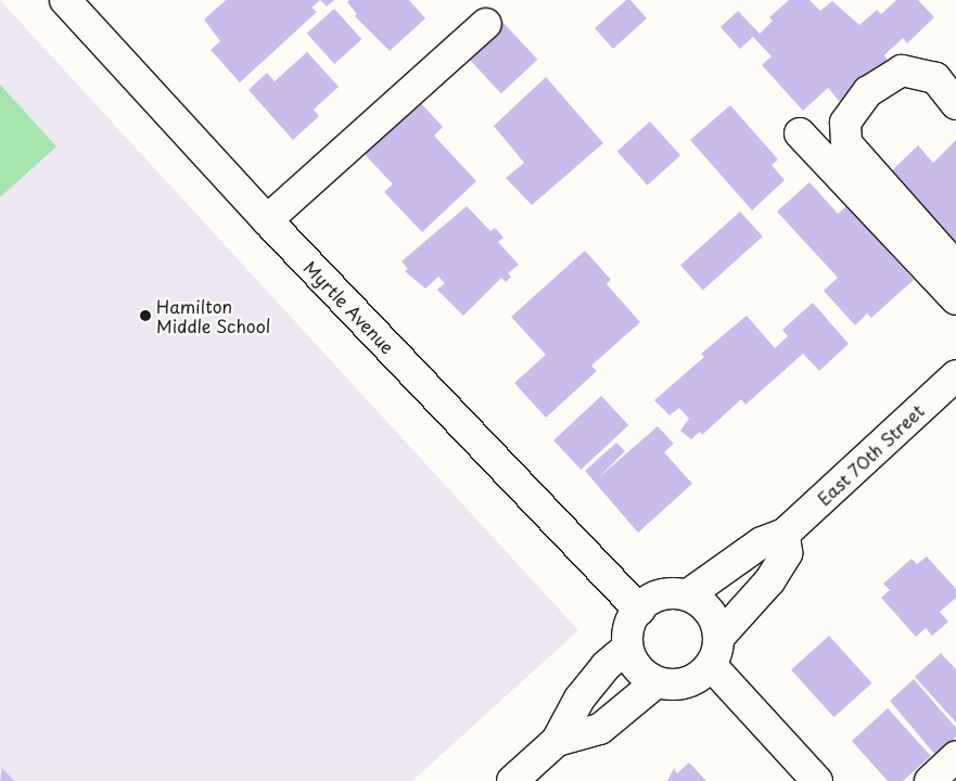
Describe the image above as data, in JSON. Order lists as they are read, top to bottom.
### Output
{
  "streets": {
    "street": ["Myrtle Avenue", "East 70th Street"]
  },
  "crossings": [
    ["Myrtle Avenue", "East 70th Street"]
  ],
  "places": ["Hamilton Middle School"]
}
